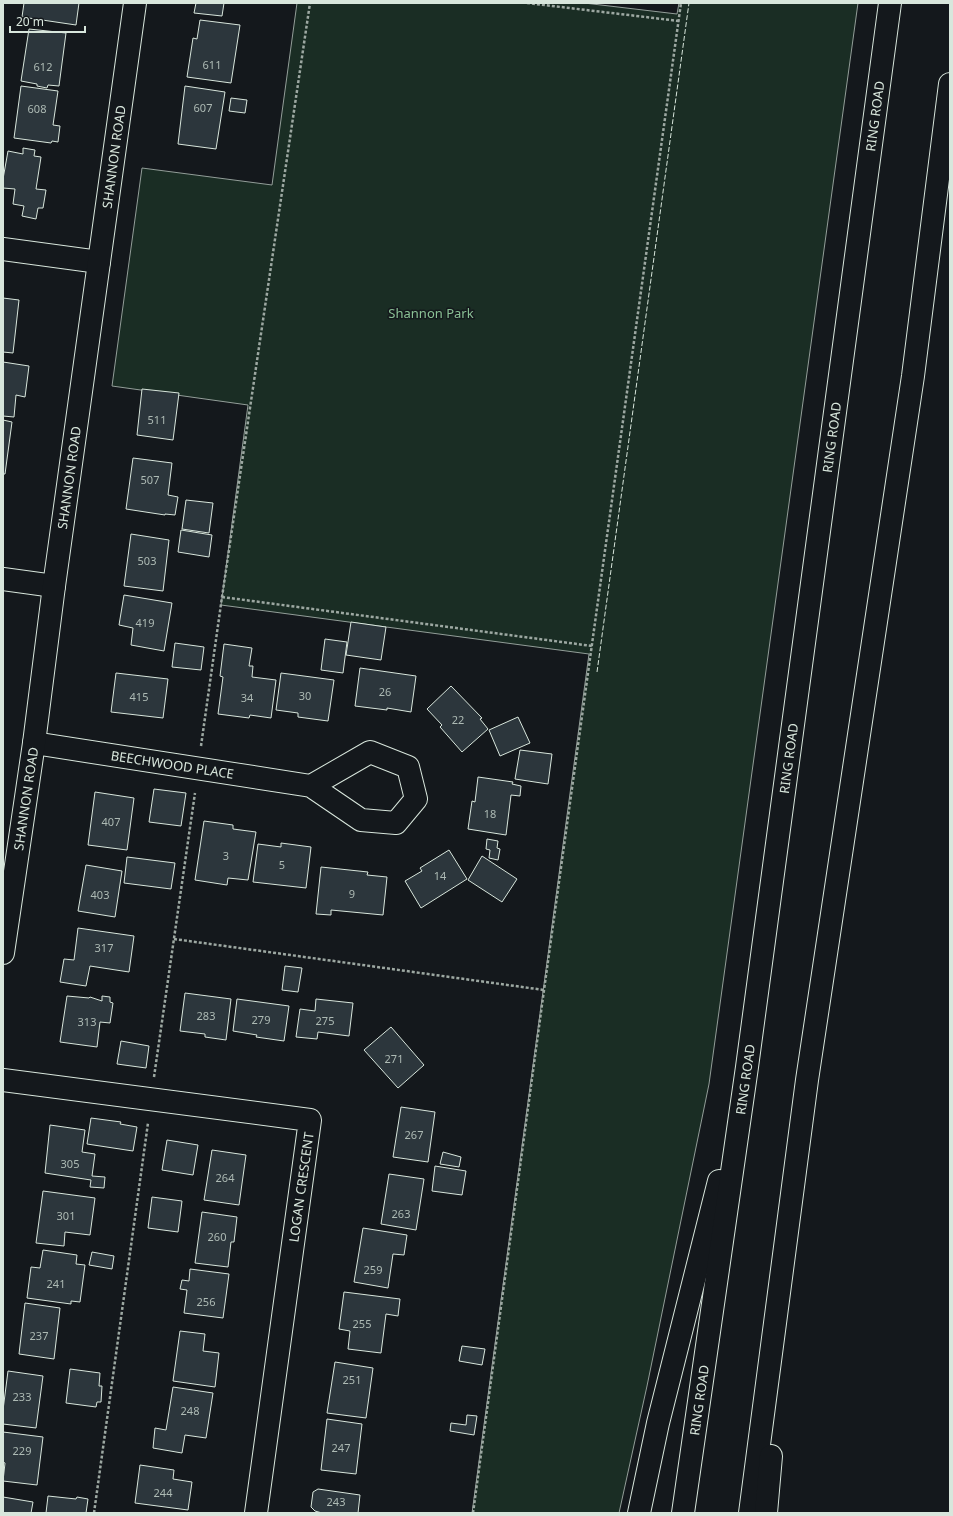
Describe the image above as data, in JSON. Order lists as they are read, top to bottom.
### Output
{
  "streets": {
    "main road": [
      "RING ROAD",
      "SHANNON ROAD",
      "BEECHWOOD PLACE",
      "LOGAN CRESCENT"
    ]
  },
  "crossings": [
    ["SHANNON ROAD", "BEECHWOOD PLACE"]
  ],
  "parks": ["Shannon Park"],
  "house_numbers": [
    "611",
    "612",
    "607",
    "608",
    "511",
    "507",
    "503",
    "419",
    "26",
    "30",
    "415",
    "34",
    "22",
    "18",
    "407",
    "3",
    "5",
    "14",
    "9",
    "403",
    "317",
    "283",
    "279",
    "275",
    "313",
    "271",
    "267",
    "305",
    "264",
    "263",
    "301",
    "260",
    "259",
    "241",
    "256",
    "255",
    "237",
    "251",
    "233",
    "248",
    "247",
    "229",
    "244",
    "243"
  ],
  "scale_bar": "20 m"
}
